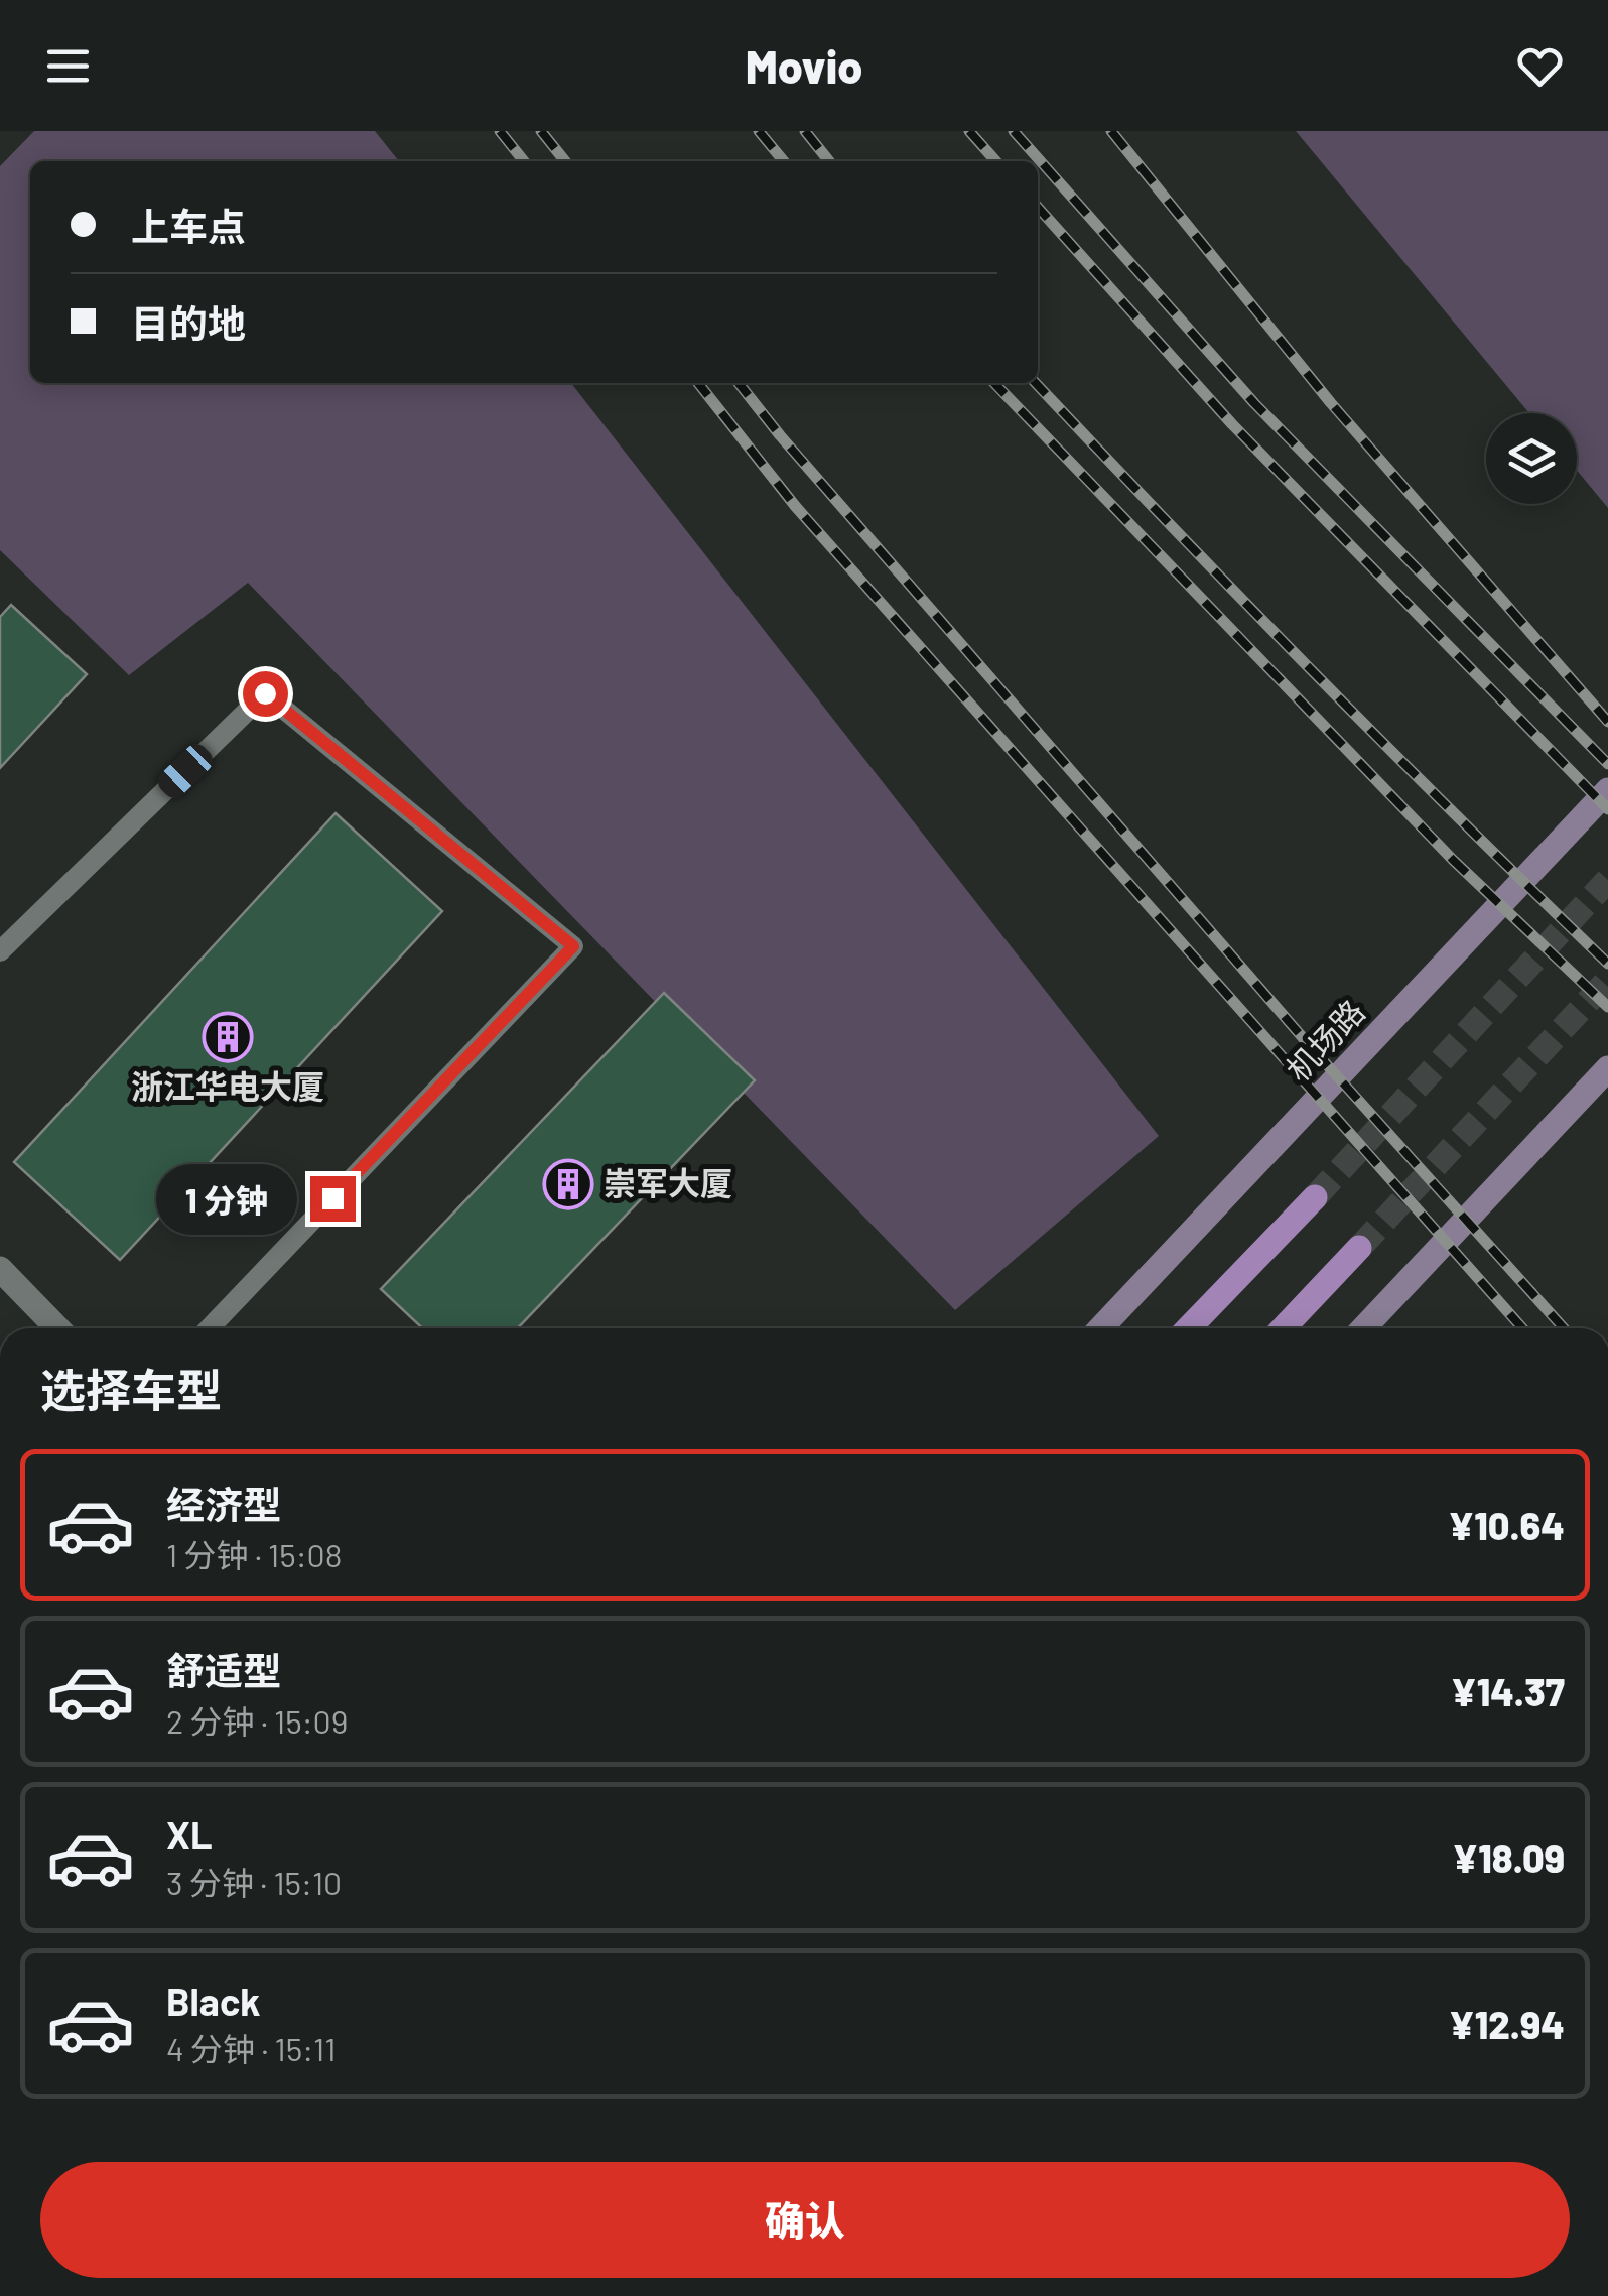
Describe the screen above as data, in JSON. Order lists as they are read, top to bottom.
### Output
{
  "streets": {
    "main road": ["机场路"]
  },
  "places": {
    "building": ["浙江华电大厦", "崇军大厦"]
  },
  "page": {
    "header": "Movio",
    "banner": ["上车点", "目的地"],
    "bubble": "1 分钟",
    "heading": "选择车型",
    "list": [
      {
        "name": "经济型",
        "note": "1 分钟 · 15:08",
        "value": "¥10.64"
      },
      {
        "name": "舒适型",
        "note": "2 分钟 · 15:09",
        "value": "¥14.37"
      },
      {
        "name": "XL",
        "note": "3 分钟 · 15:10",
        "value": "¥18.09"
      },
      {
        "name": "Black",
        "note": "4 分钟 · 15:11",
        "value": "¥12.94"
      }
    ],
    "buttons": "确认"
  }
}
